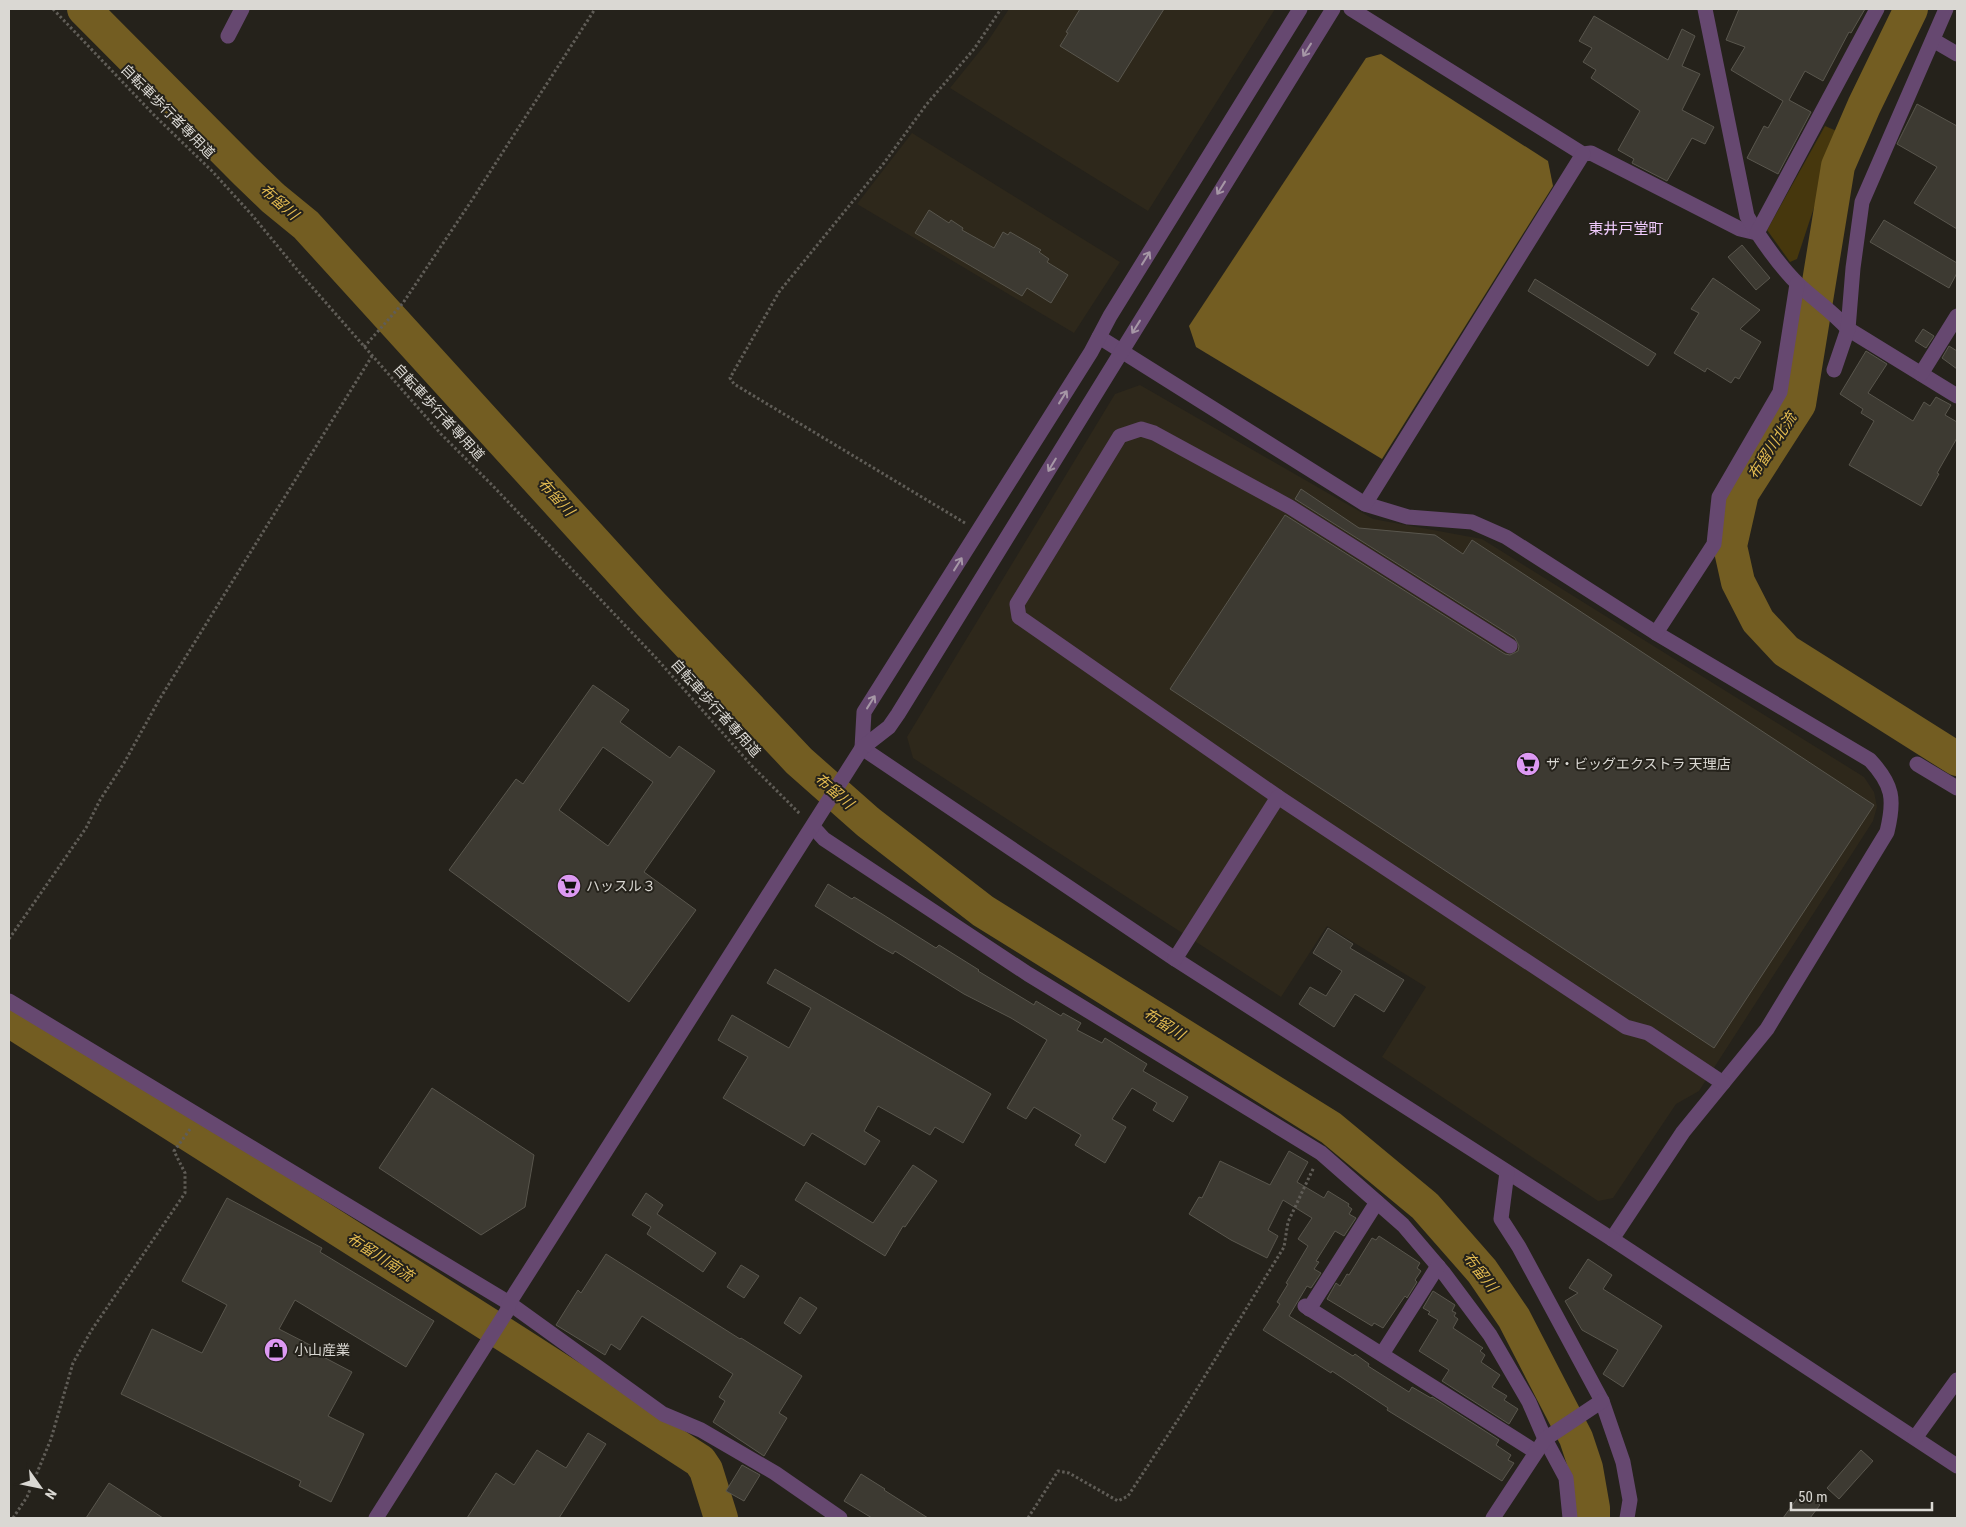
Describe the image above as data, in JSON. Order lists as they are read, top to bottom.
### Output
{
  "streets": {
    "path": ["自転車歩行者専用道"]
  },
  "districts": ["東井戸堂町"],
  "water": ["布留川", "布留川北流", "布留川南流"],
  "places": {
    "supermarket": ["ザ・ビッグエクストラ 天理店", "ハッスル３"],
    "shop": ["小山産業"]
  },
  "scale_bar": "50 m",
  "north": "bottom right"
}
